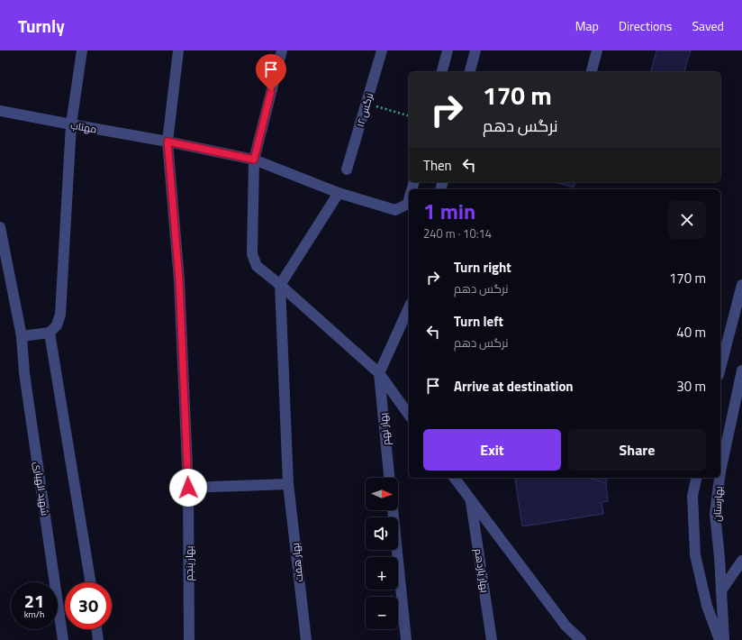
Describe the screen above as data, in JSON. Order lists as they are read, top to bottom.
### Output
{
  "streets": {
    "street": [
      "نرگس ۱۲",
      "مهتاب",
      "بهار نهم",
      "شهید الهیاری",
      "بهارستان",
      "بهار هفت",
      "بهار پنجم",
      "بهار یازدهم"
    ]
  },
  "crossings": [
    ["مهتاب", "بهار پنجم"]
  ],
  "north": "right",
  "page": {
    "header": "Turnly",
    "nav": ["Map", "Directions", "Saved"],
    "turn": ["170 m", "نرگس دهم"],
    "then": "Then",
    "heading": ["1 min", "240 m · 10:14"],
    "list": [
      {
        "name": "Turn right",
        "note": "نرگس دهم",
        "value": "170 m"
      },
      {
        "name": "Turn left",
        "note": "نرگس دهم",
        "value": "40 m"
      },
      {
        "name": "Arrive at destination",
        "value": "30 m"
      }
    ],
    "buttons": ["Exit", "Share"],
    "map_buttons": ["+", "−"],
    "speed": "21 km/h",
    "limit": "30"
  }
}
